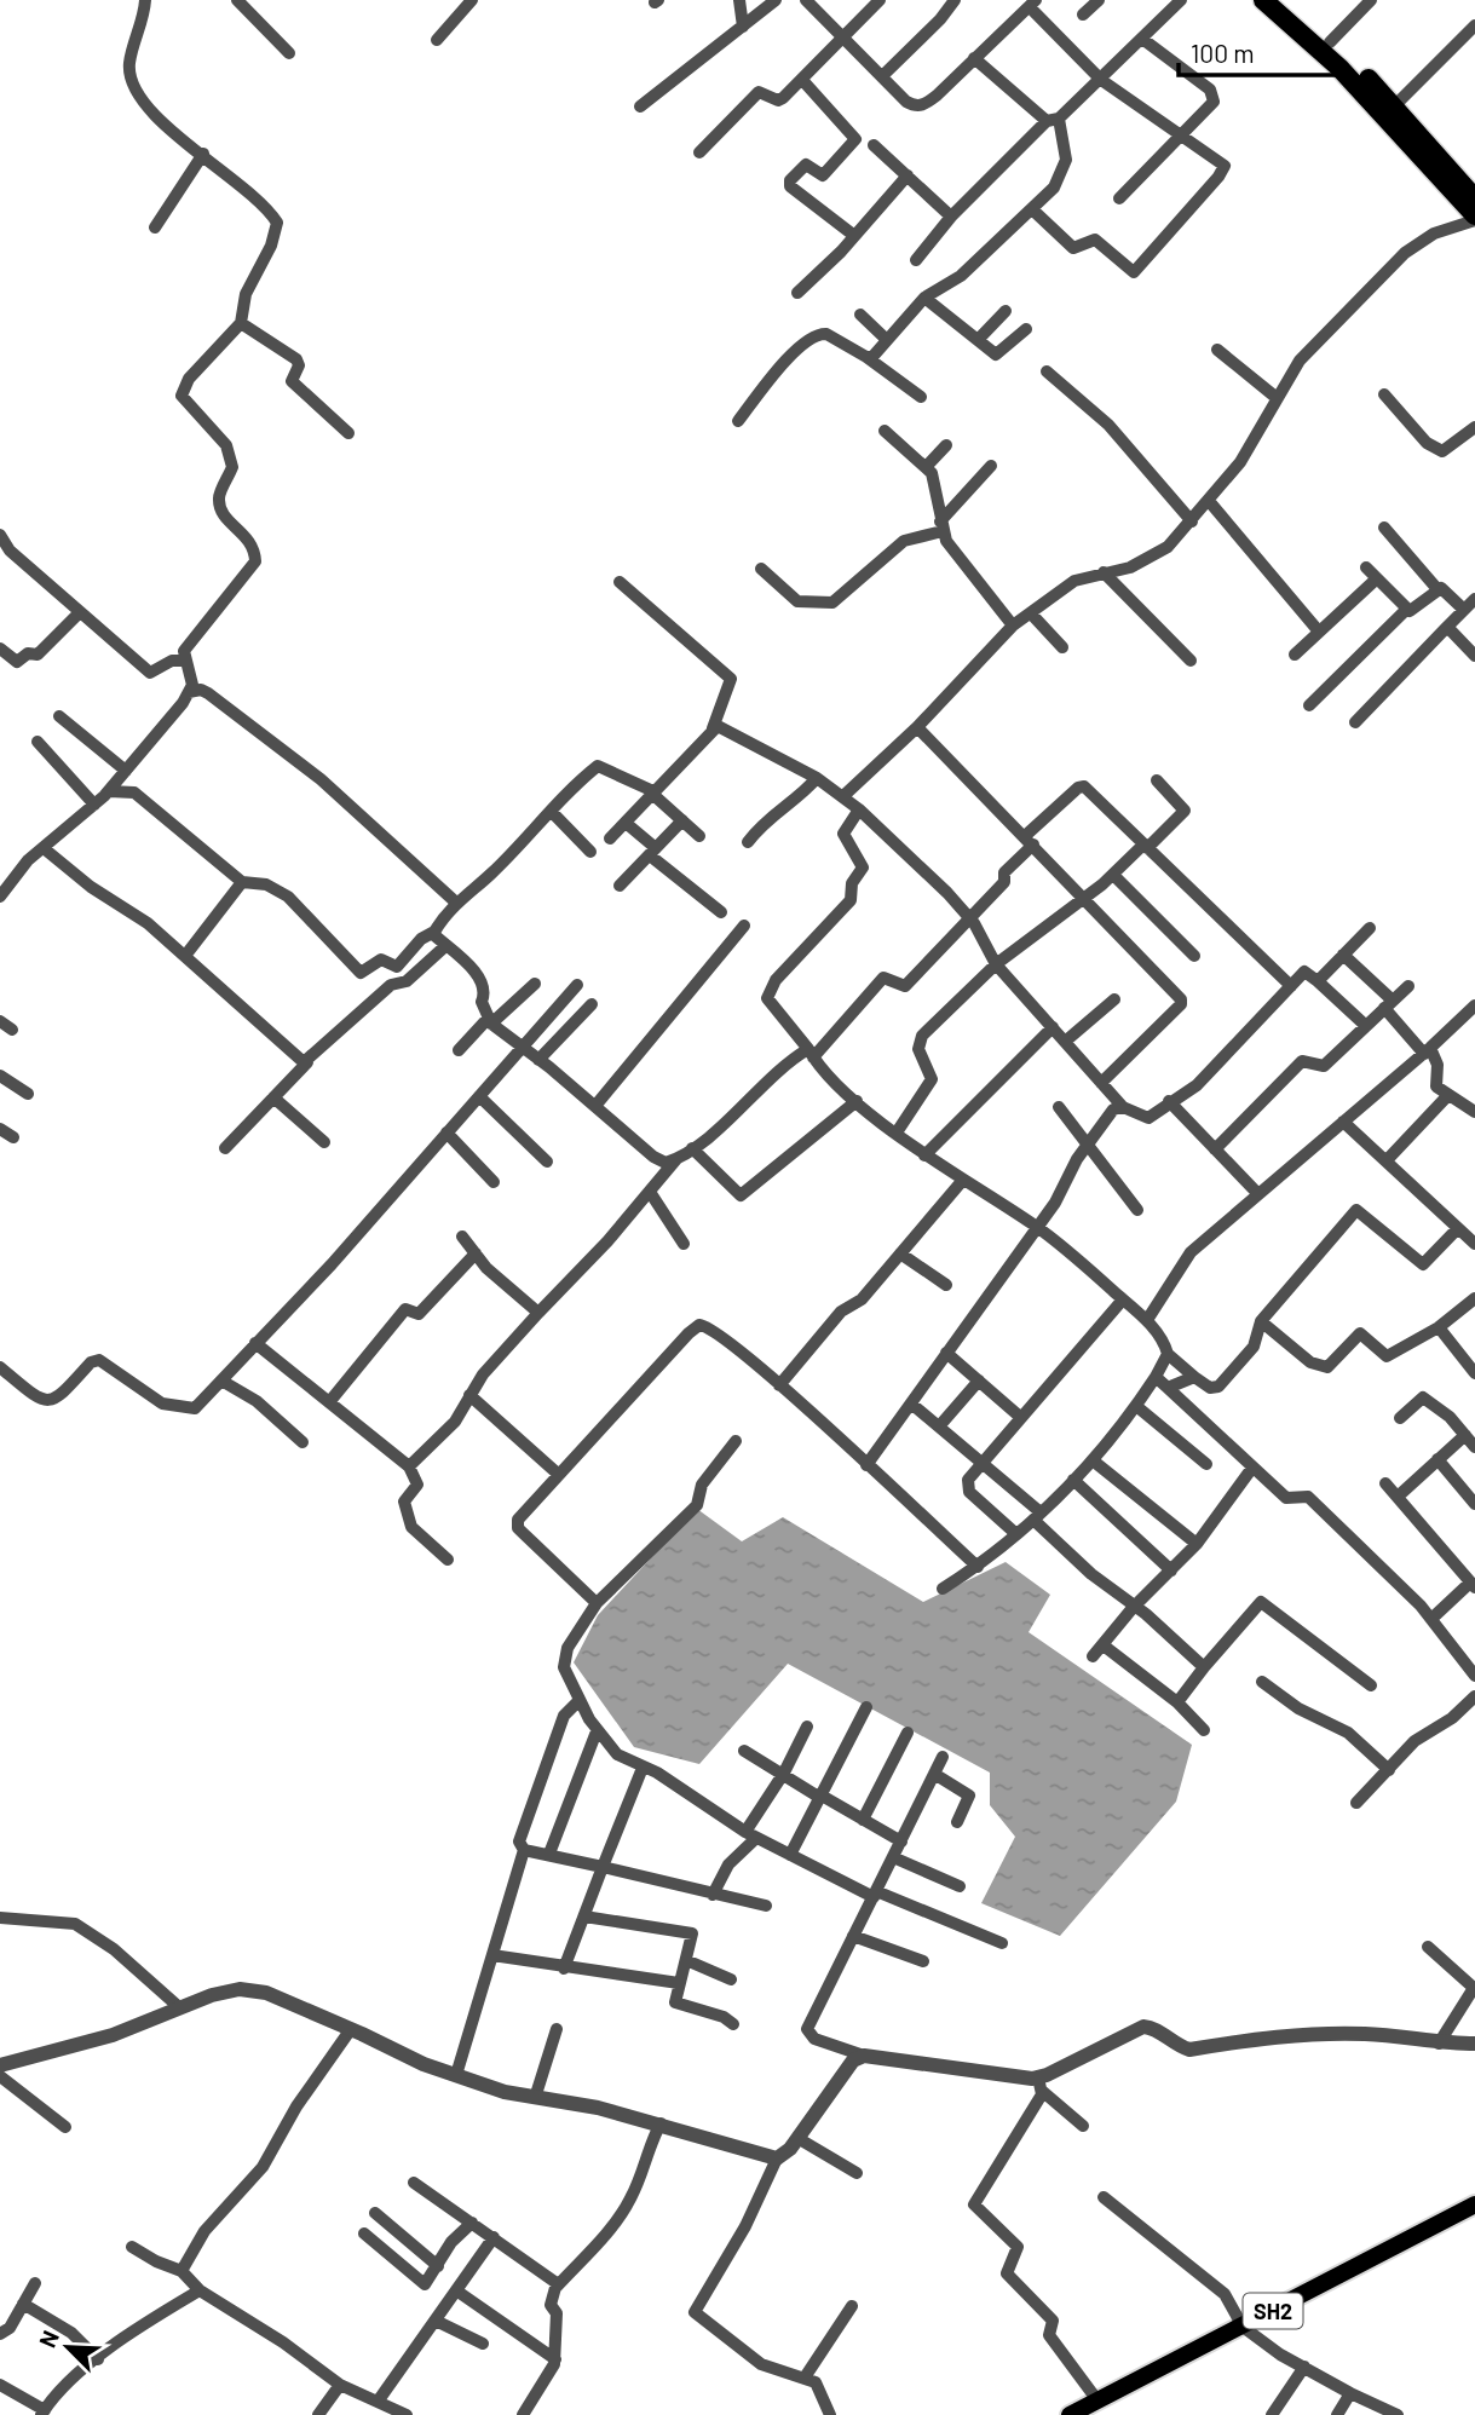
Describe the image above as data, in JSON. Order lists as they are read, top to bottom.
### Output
{
  "streets": {
    "main road": ["SH2"]
  },
  "scale_bar": "100 m",
  "north": "top left"
}
